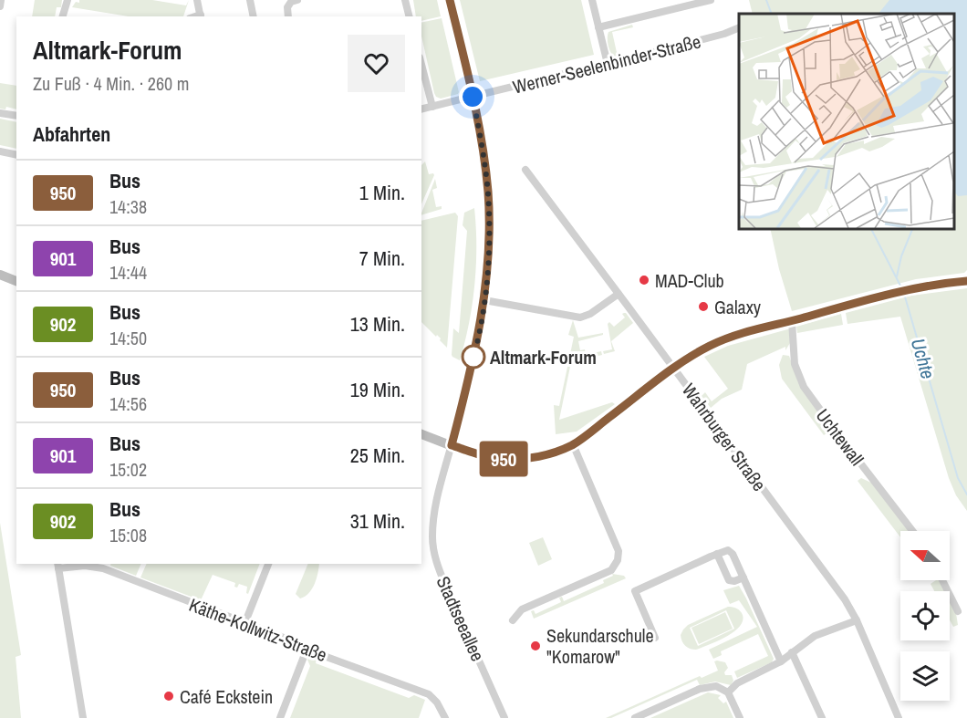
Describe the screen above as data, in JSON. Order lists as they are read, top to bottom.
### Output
{
  "streets": {
    "street": [
      "Werner-Seelenbinder-Straße",
      "Wahrburger Straße",
      "Uchtewall",
      "Stadtseeallee",
      "Käthe-Kollwitz-Straße"
    ]
  },
  "crossings": [
    ["Werner-Seelenbinder-Straße", "Stadtseeallee"]
  ],
  "water": ["Uchte"],
  "places": [
    "MAD-Club",
    "Galaxy",
    "Altmark-Forum",
    "Sekundarschule \"Komarow\"",
    "Café Eckstein"
  ],
  "lines": ["bus line 950"],
  "north": "left",
  "page": {
    "on_map": "950",
    "heading": [
      ["Altmark-Forum", "Zu Fuß · 4 Min. · 260 m"],
      "Abfahrten"
    ],
    "list": [
      {
        "mark": "950",
        "name": "Bus",
        "note": "14:38",
        "value": "1 Min."
      },
      {
        "mark": "901",
        "name": "Bus",
        "note": "14:44",
        "value": "7 Min."
      },
      {
        "mark": "902",
        "name": "Bus",
        "note": "14:50",
        "value": "13 Min."
      },
      {
        "mark": "950",
        "name": "Bus",
        "note": "14:56",
        "value": "19 Min."
      },
      {
        "mark": "901",
        "name": "Bus",
        "note": "15:02",
        "value": "25 Min."
      },
      {
        "mark": "902",
        "name": "Bus",
        "note": "15:08",
        "value": "31 Min."
      }
    ]
  }
}
